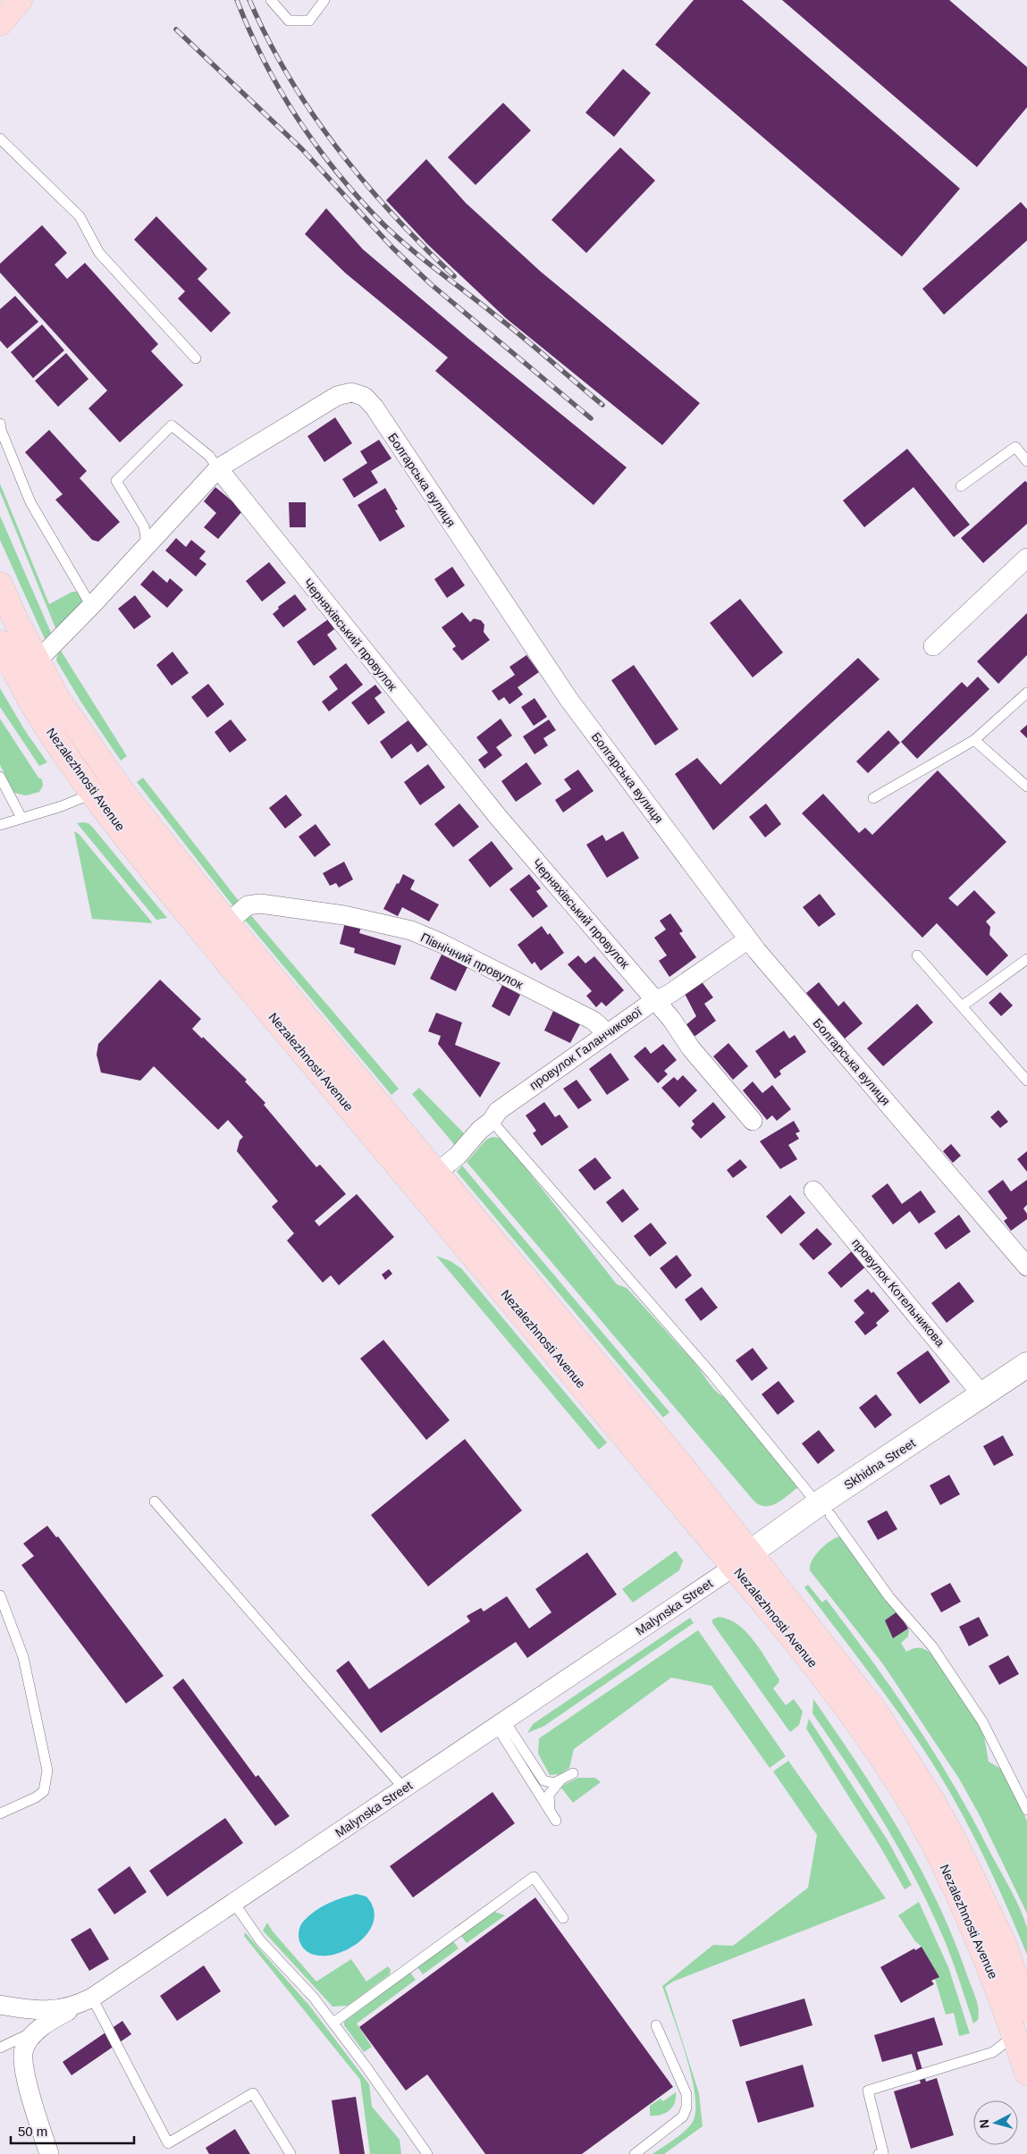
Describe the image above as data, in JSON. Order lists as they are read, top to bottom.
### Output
{
  "streets": {
    "main road": ["Nezalezhnosti Avenue", "Skhidna Street"],
    "street": [
      "Болгарська вулиця",
      "Черняхівський провулок",
      "Північний провулок",
      "провулок Галанчикової",
      "провулок Котельникова",
      "Malynska Street"
    ]
  },
  "crossings": [
    ["Болгарська вулиця", "Черняхівський провулок"],
    ["Болгарська вулиця", "провулок Галанчикової"],
    ["Черняхівський провулок", "провулок Галанчикової"],
    ["Nezalezhnosti Avenue", "Північний провулок"],
    ["Nezalezhnosti Avenue", "провулок Галанчикової"],
    ["Nezalezhnosti Avenue", "Skhidna Street"],
    ["Nezalezhnosti Avenue", "Malynska Street"],
    ["Північний провулок", "провулок Галанчикової"],
    ["провулок Котельникова", "Skhidna Street"],
    ["Skhidna Street", "Malynska Street"]
  ],
  "scale_bar": "50 m",
  "north": "left"
}
